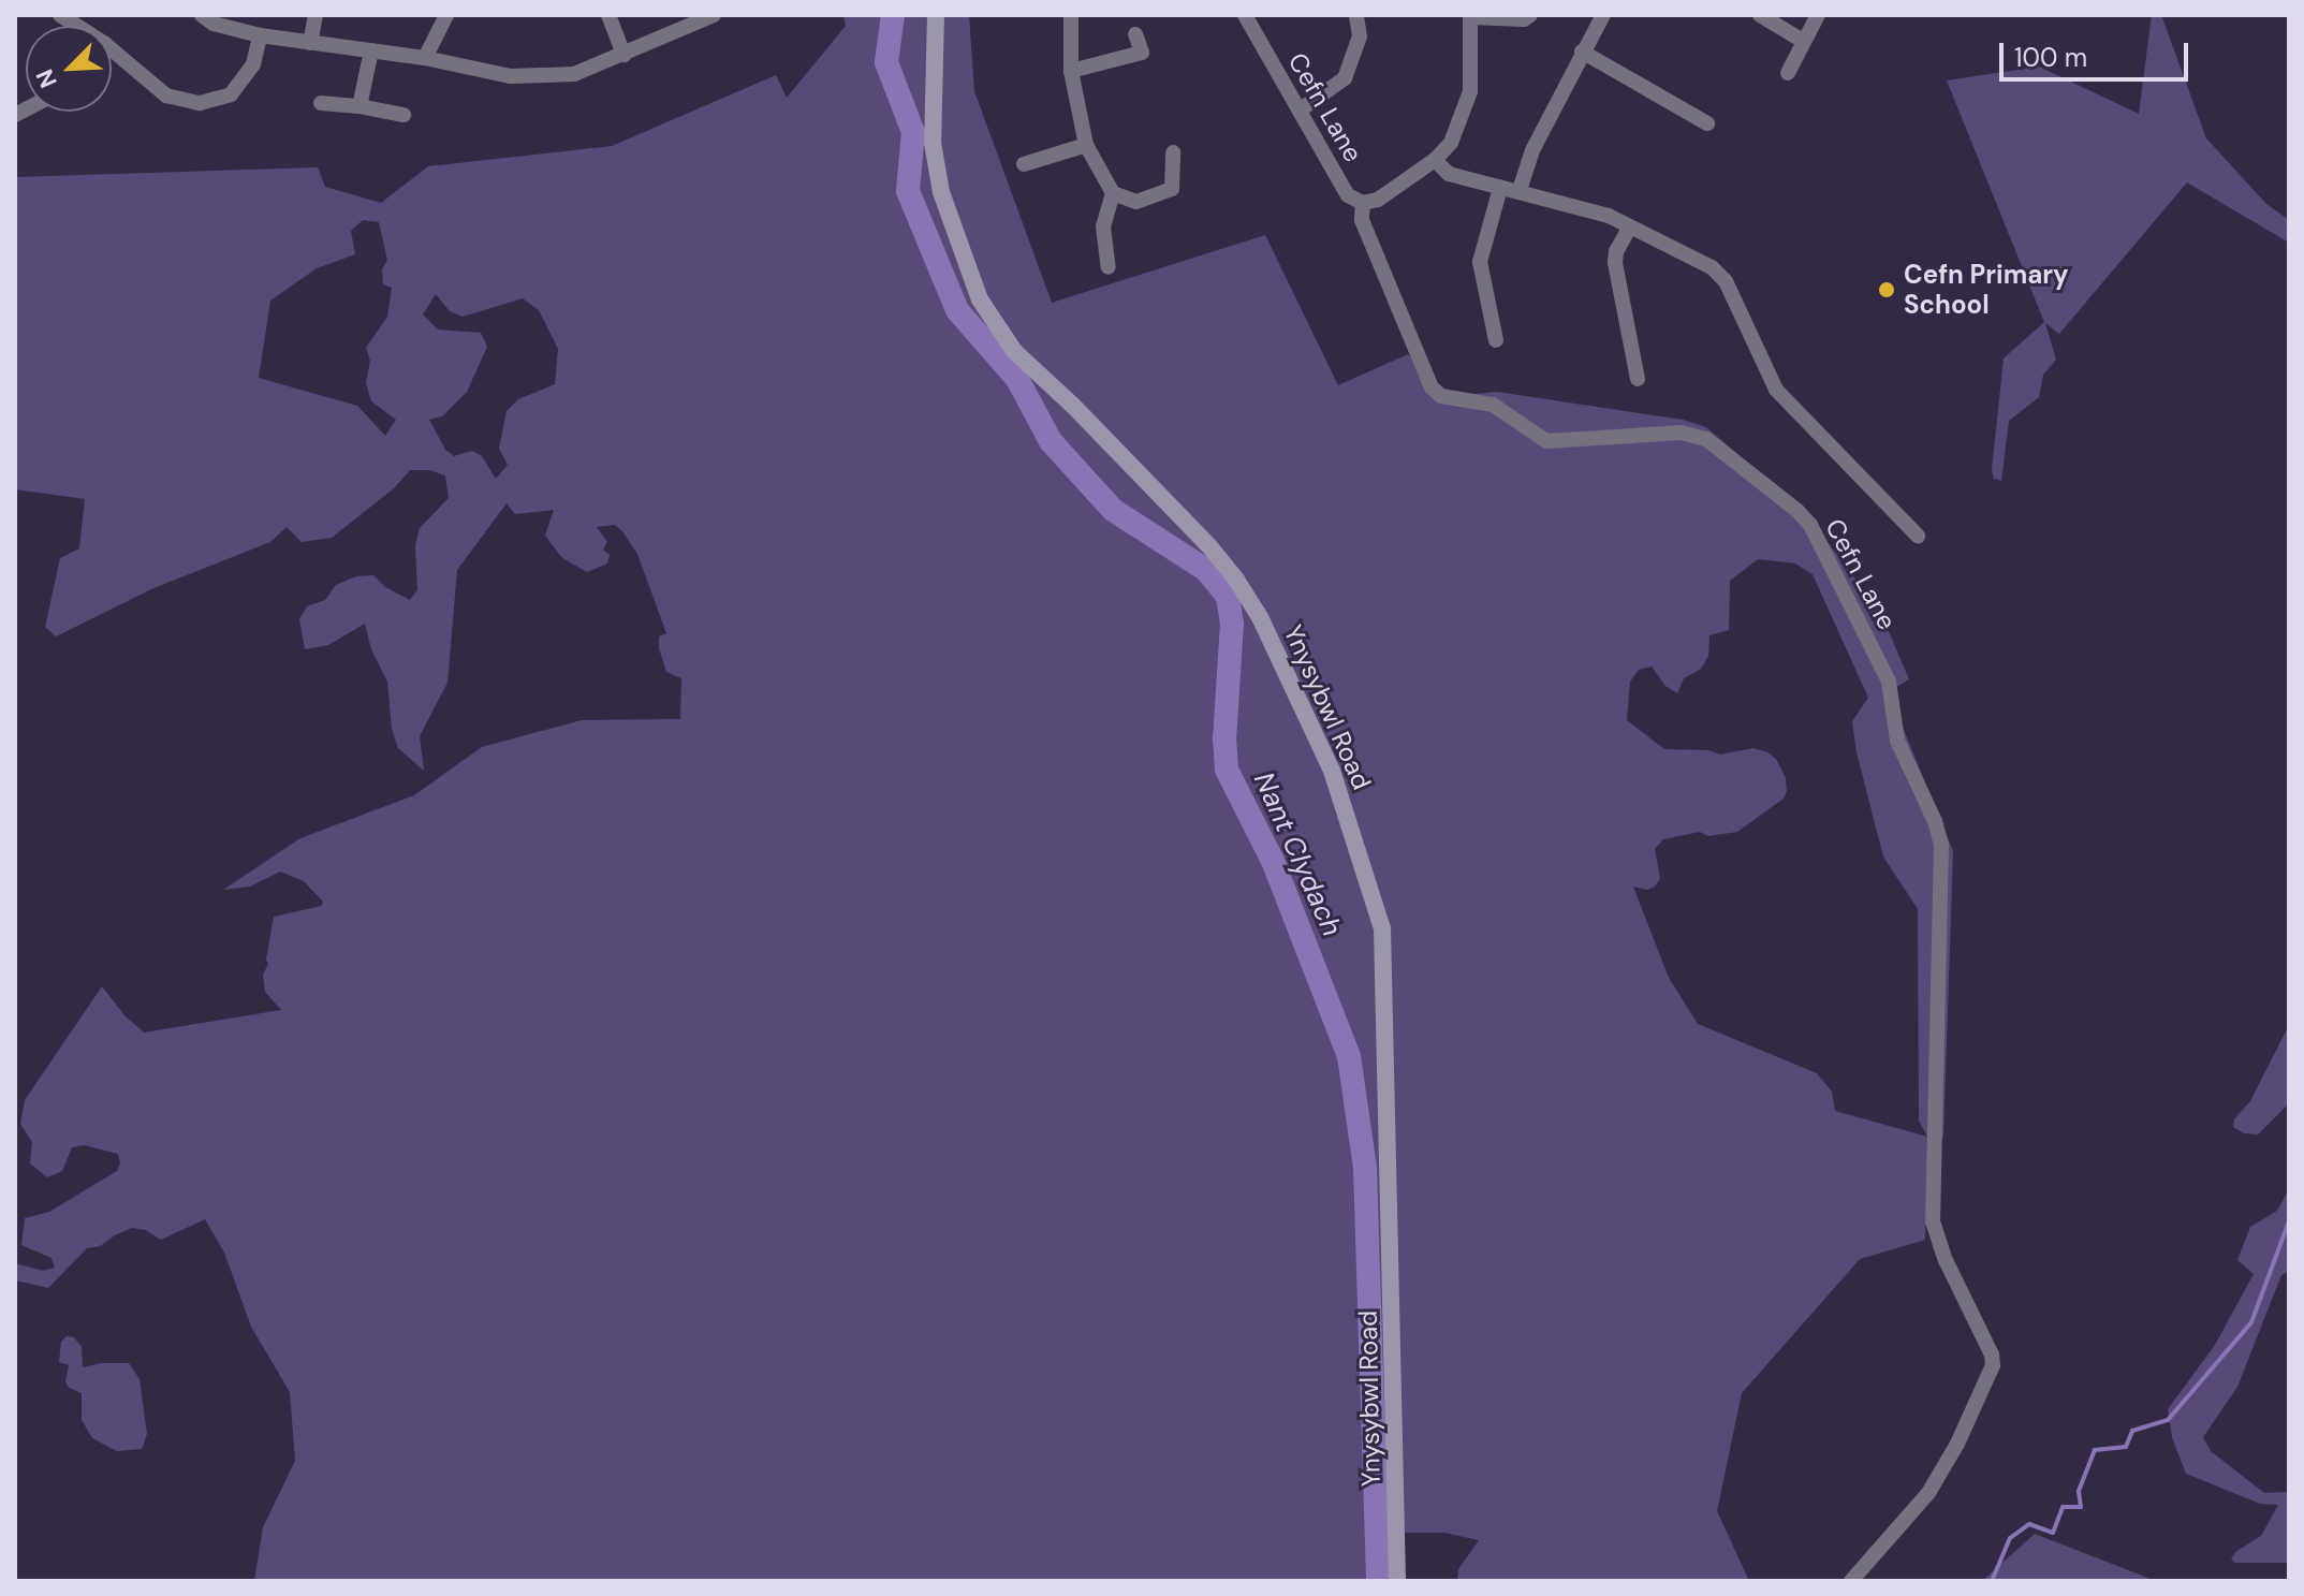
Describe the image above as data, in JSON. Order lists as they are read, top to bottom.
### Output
{
  "streets": {
    "main road": ["Ynysybwl Road"],
    "street": ["Cefn Lane"]
  },
  "water": ["Nant Clydach"],
  "places": ["Cefn Primary School"],
  "scale_bar": "100 m",
  "north": "bottom left"
}
